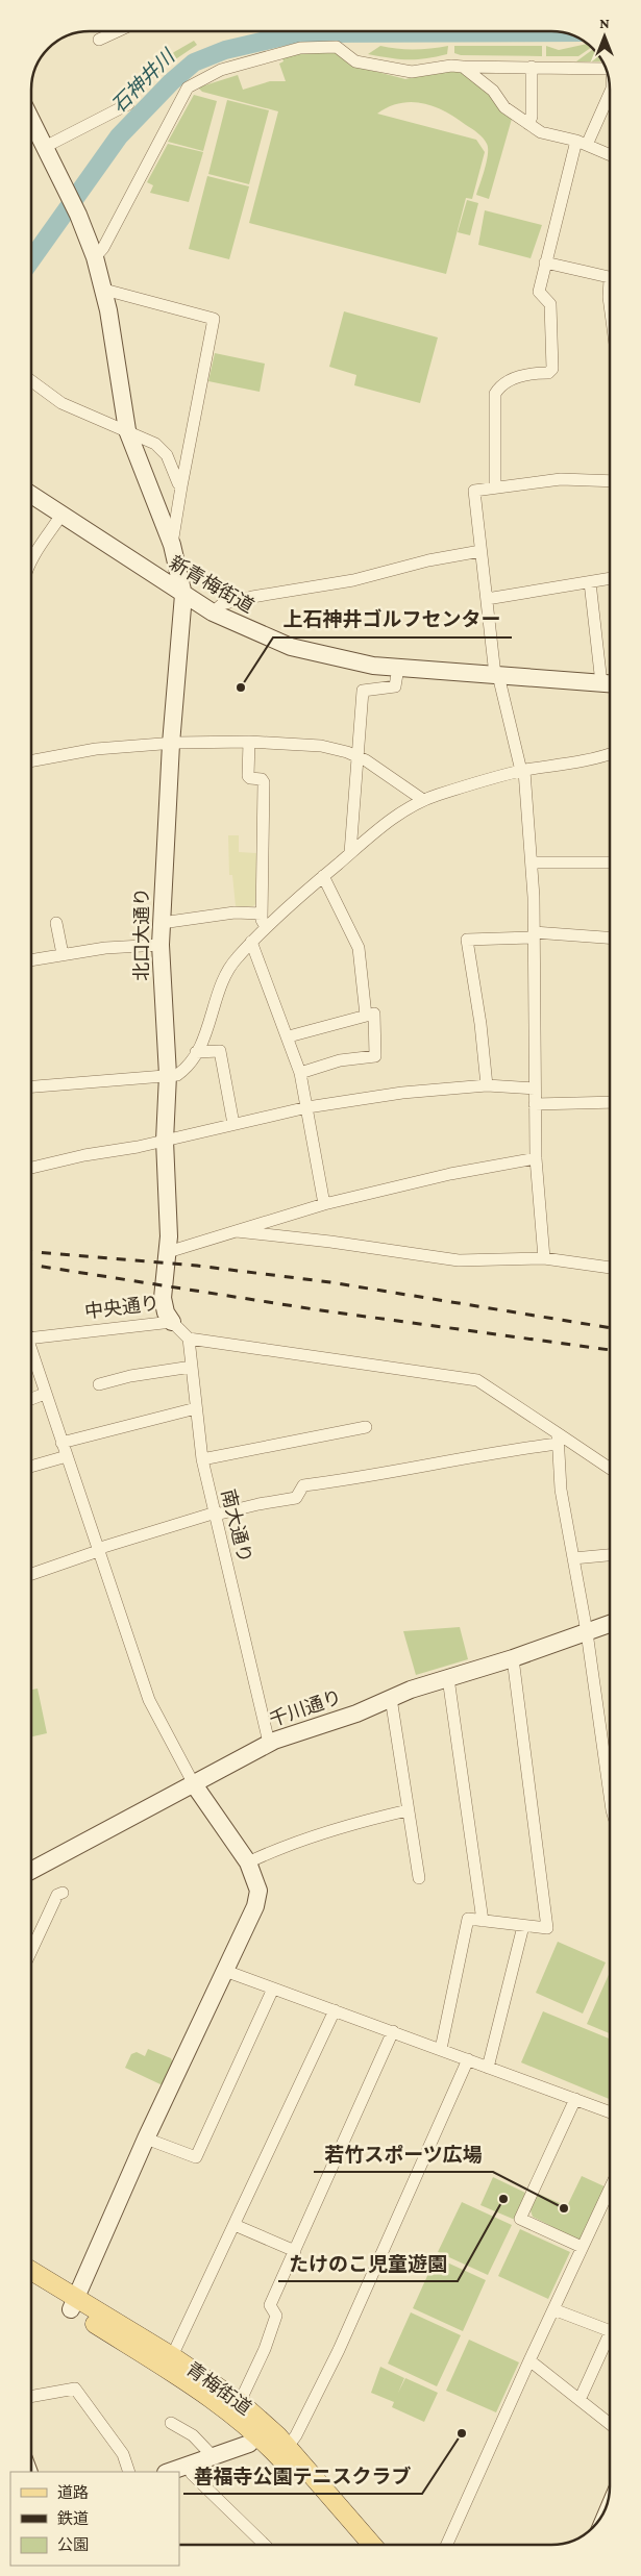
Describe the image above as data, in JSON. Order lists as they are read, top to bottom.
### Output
{
  "streets": {
    "main road": ["青梅街道"],
    "street": [
      "新青梅街道",
      "北口大通り",
      "中央通り",
      "南大通り",
      "千川通り"
    ]
  },
  "crossings": [
    ["新青梅街道", "北口大通り"],
    ["北口大通り", "中央通り"],
    ["南大通り", "千川通り"]
  ],
  "water": ["石神井川"],
  "places": [
    "上石神井ゴルフセンター",
    "たけのこ児童遊園",
    "若竹スポーツ広場",
    "善福寺公園テニスクラブ"
  ],
  "legend": ["道路", "鉄道", "公園"],
  "north": "top"
}
